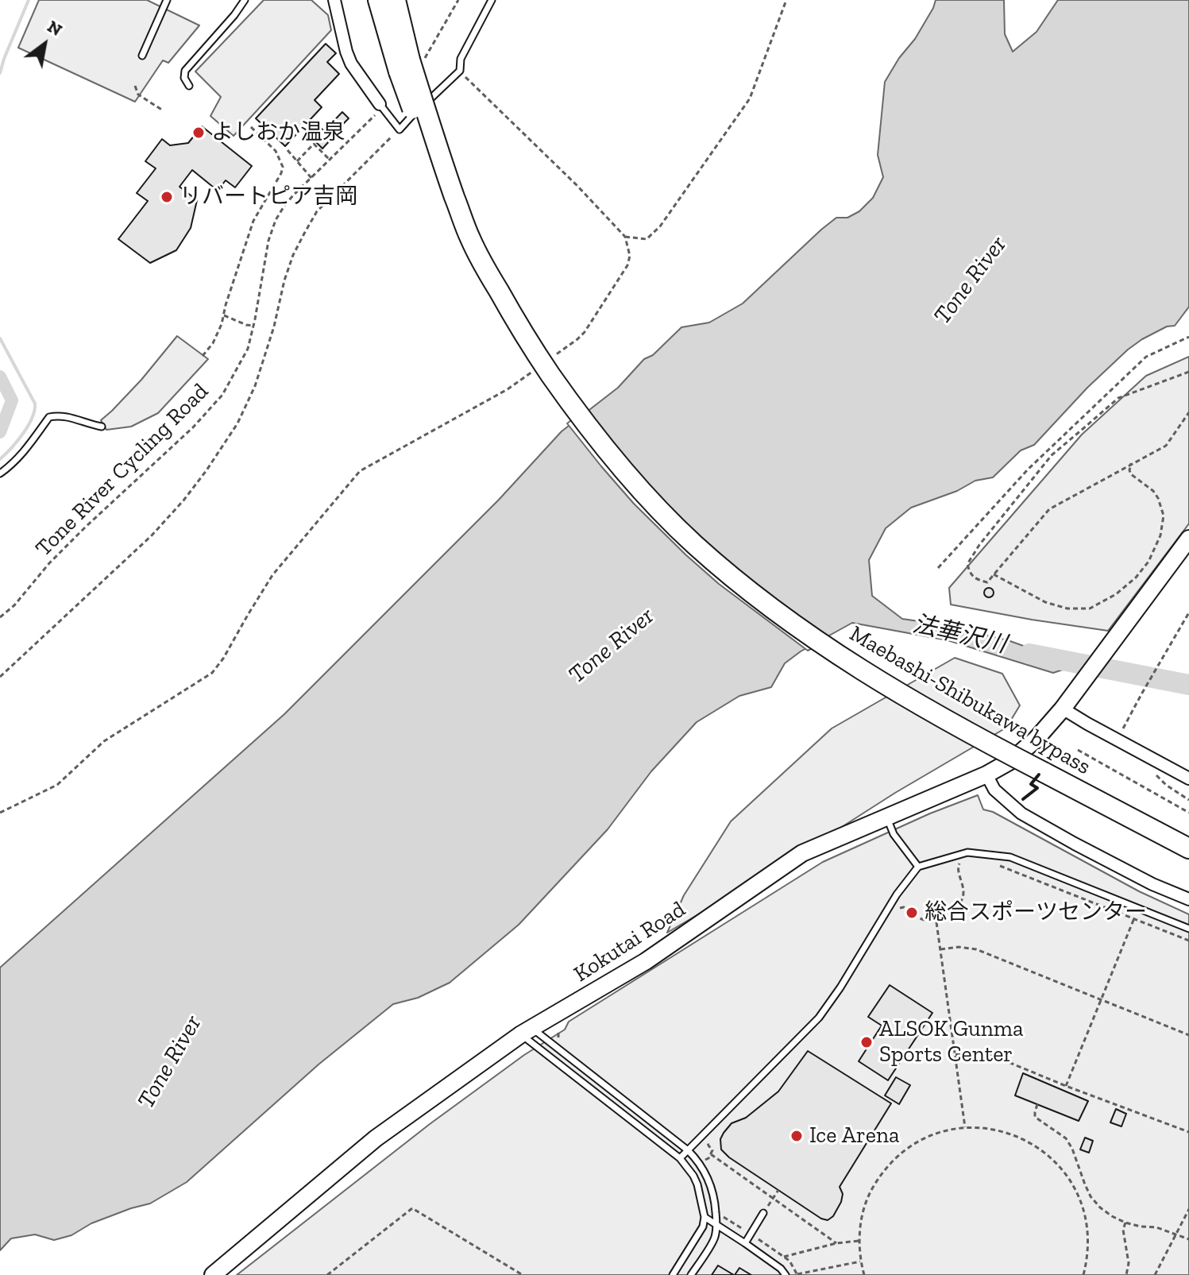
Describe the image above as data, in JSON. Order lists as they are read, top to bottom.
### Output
{
  "streets": {
    "highway": ["Maebashi-Shibukawa bypass"],
    "street": ["Kokutai Road"],
    "path": ["Tone River Cycling Road"]
  },
  "water": ["Tone River", "法華沢川"],
  "places": [
    "よしおか温泉",
    "リバートピア吉岡",
    "総合スポーツセンター",
    "ALSOK Gunma Sports Center",
    "Ice Arena"
  ],
  "north": "top right"
}
